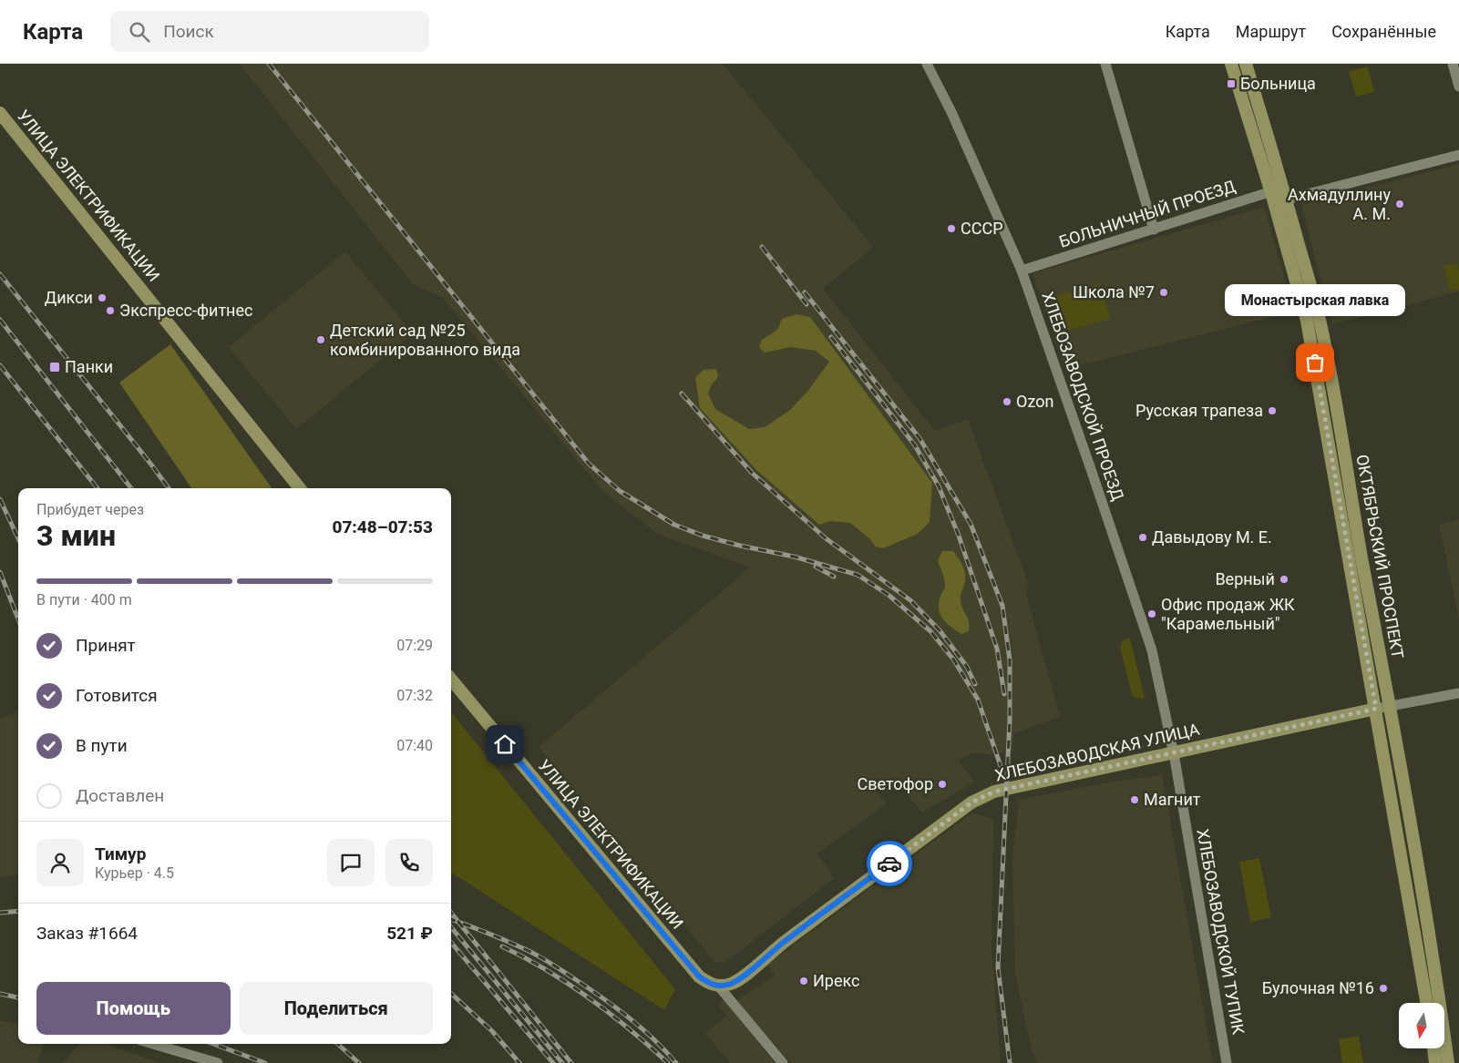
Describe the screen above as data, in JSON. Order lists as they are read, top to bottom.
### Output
{
  "streets": {
    "main road": ["УЛИЦА ЭЛЕКТРИФИКАЦИИ", "ОКТЯБРЬСКИЙ ПРОСПЕКТ", "ХЛЕБОЗАВОДСКАЯ УЛИЦА"],
    "street": ["БОЛЬНИЧНЫЙ ПРОЕЗД", "ХЛЕБОЗАВОДСКОЙ ПРОЕЗД", "ХЛЕБОЗАВОДСКОЙ ТУПИК"]
  },
  "crossings": [
    ["УЛИЦА ЭЛЕКТРИФИКАЦИИ", "ХЛЕБОЗАВОДСКАЯ УЛИЦА"],
    ["БОЛЬНИЧНЫЙ ПРОЕЗД", "ХЛЕБОЗАВОДСКОЙ ПРОЕЗД"],
    ["БОЛЬНИЧНЫЙ ПРОЕЗД", "ОКТЯБРЬСКИЙ ПРОСПЕКТ"],
    ["ХЛЕБОЗАВОДСКОЙ ПРОЕЗД", "ХЛЕБОЗАВОДСКАЯ УЛИЦА"],
    ["ХЛЕБОЗАВОДСКОЙ ПРОЕЗД", "ХЛЕБОЗАВОДСКОЙ ТУПИК"],
    ["ОКТЯБРЬСКИЙ ПРОСПЕКТ", "ХЛЕБОЗАВОДСКАЯ УЛИЦА"],
    ["ХЛЕБОЗАВОДСКАЯ УЛИЦА", "ХЛЕБОЗАВОДСКОЙ ТУПИК"]
  ],
  "places": {
    "transit": ["Больница", "Панки"],
    "other": [
      "Ахмадуллину А. М.",
      "СССР",
      "Школа №7",
      "Дикси",
      "Экспресс-фитнес",
      "Детский сад №25 комбинированного вида",
      "Монастырская лавка",
      "Ozon",
      "Русская трапеза",
      "Давыдову М. Е.",
      "Верный",
      "Офис продаж ЖК \"Карамельный\"",
      "Светофор",
      "Магнит",
      "Ирекс",
      "Булочная №16"
    ]
  },
  "north": "bottom",
  "page": {
    "header": "Карта",
    "search": "Поиск",
    "nav": ["Карта", "Маршрут", "Сохранённые"],
    "bubble": "Монастырская лавка",
    "heading": ["3 мин", "Прибудет через", "07:48–07:53"],
    "panel": [
      "Тимур",
      "Курьер · 4.5",
      "Заказ #1664",
      "521 ₽"
    ],
    "bar": "В пути · 400 m",
    "list": [
      ["Принят", "07:29"],
      ["Готовится", "07:32"],
      ["В пути", "07:40"],
      "Доставлен"
    ],
    "buttons": ["Помощь", "Поделиться"]
  }
}
